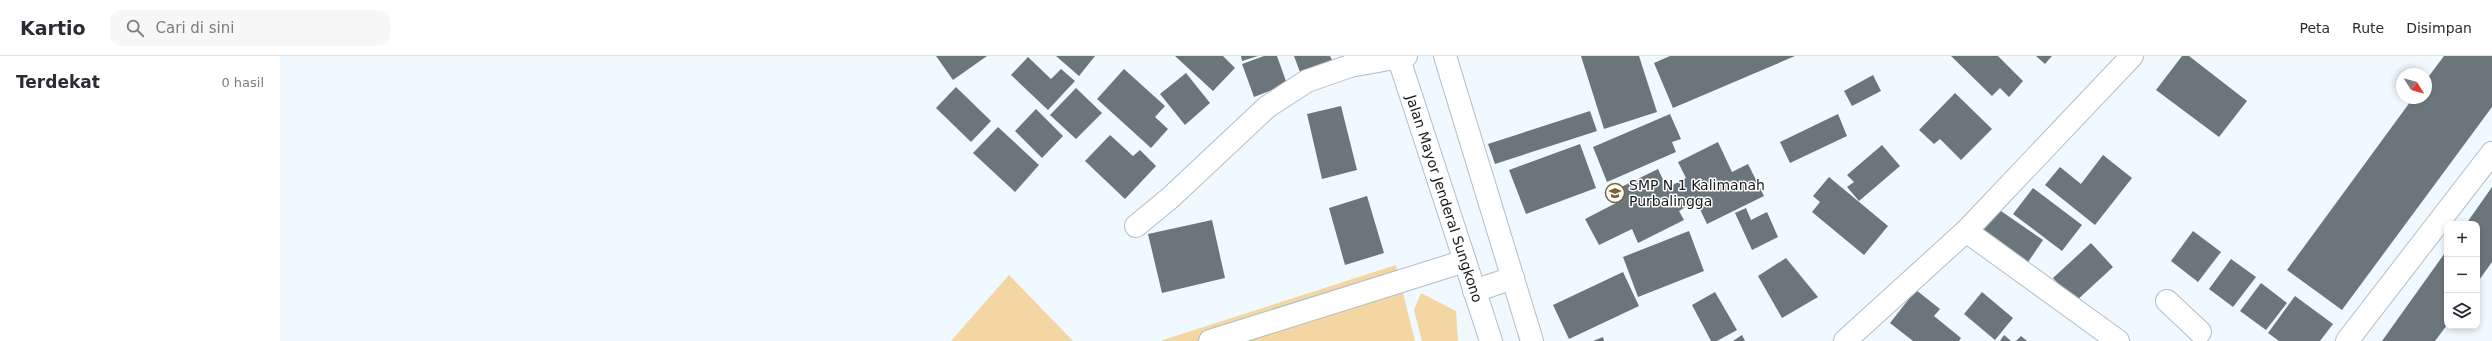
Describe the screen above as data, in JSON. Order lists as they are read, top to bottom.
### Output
{
  "streets": {
    "street": ["Jalan Mayor Jenderal Sungkono"]
  },
  "places": {
    "school or university": ["SMP N 1 Kalimanah Purbalingga"]
  },
  "north": "bottom right",
  "page": {
    "header": "Kartio",
    "search": "Cari di sini",
    "nav": ["Peta", "Rute", "Disimpan"],
    "heading": ["Terdekat", "0 hasil"],
    "map_buttons": ["+", "−"]
  }
}
